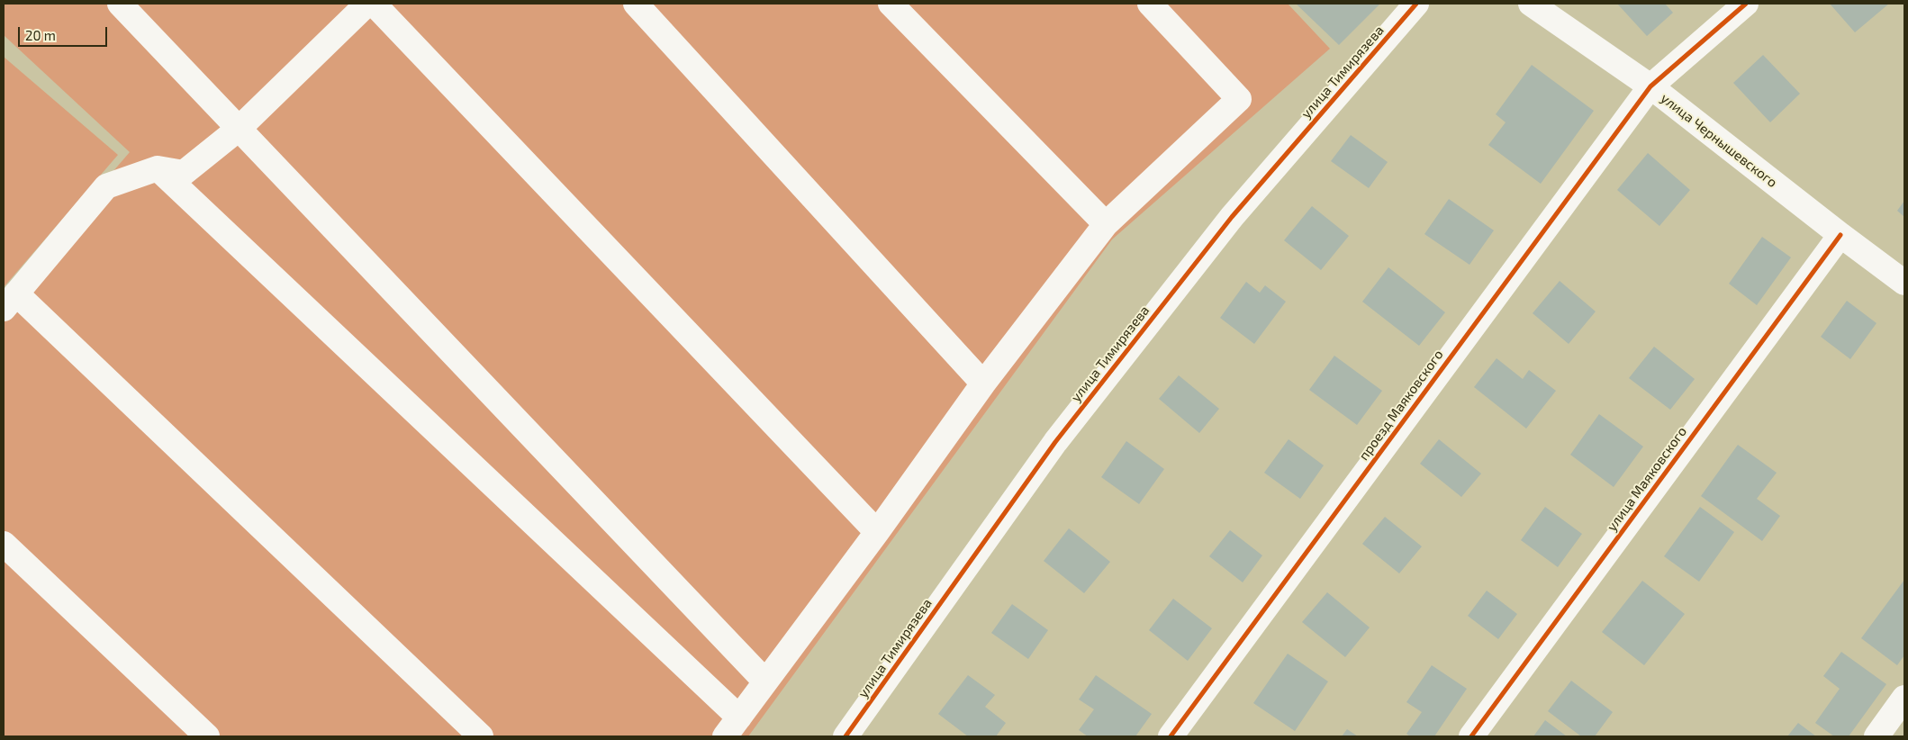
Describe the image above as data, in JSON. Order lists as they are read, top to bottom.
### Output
{
  "streets": {
    "street": [
      "улица Тимирязева",
      "улица Чернышевского",
      "проезд Маяковского",
      "улица Маяковского"
    ]
  },
  "crossings": [
    ["улица Чернышевского", "проезд Маяковского"],
    ["улица Чернышевского", "улица Маяковского"]
  ],
  "scale_bar": "20 m"
}
